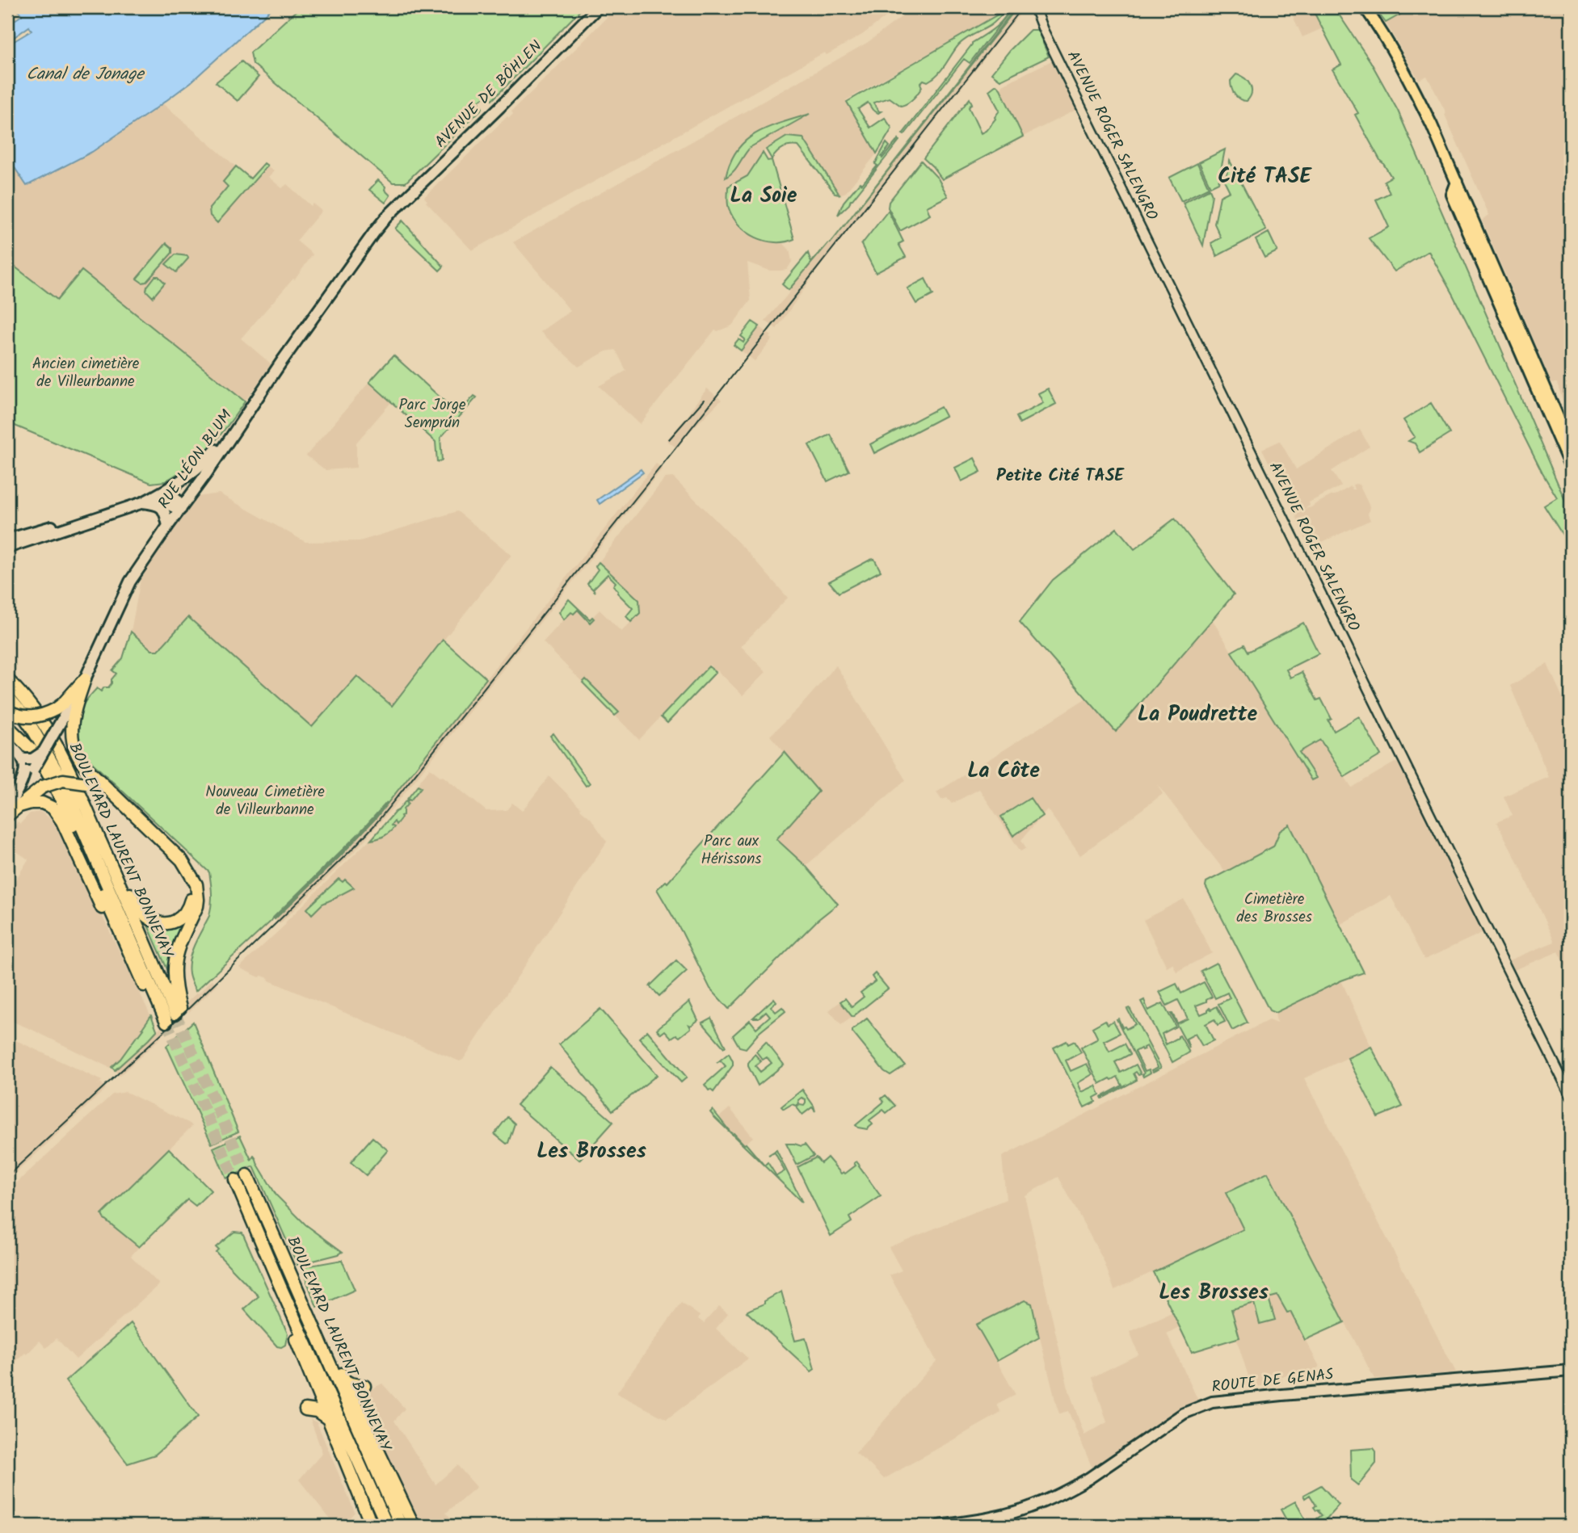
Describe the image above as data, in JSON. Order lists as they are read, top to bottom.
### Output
{
  "streets": {
    "highway": ["BOULEVARD LAURENT BONNEVAY"],
    "main road": ["AVENUE DE BÖHLEN", "RUE LÉON BLUM", "ROUTE DE GENAS"],
    "street": ["AVENUE ROGER SALENGRO"]
  },
  "crossings": [
    ["AVENUE DE BÖHLEN", "RUE LÉON BLUM"]
  ],
  "districts": [
    "Cité TASE",
    "La Soie",
    "Petite Cité TASE",
    "La Poudrette",
    "La Côte",
    "Les Brosses",
    "Les Brosses"
  ],
  "water": ["Canal de Jonage"],
  "parks": [
    "Ancien cimetière de Villeurbanne",
    "Parc Jorge Semprún",
    "Nouveau Cimetière de Villeurbanne",
    "Parc aux Hérissons",
    "Cimetière des Brosses"
  ]
}
